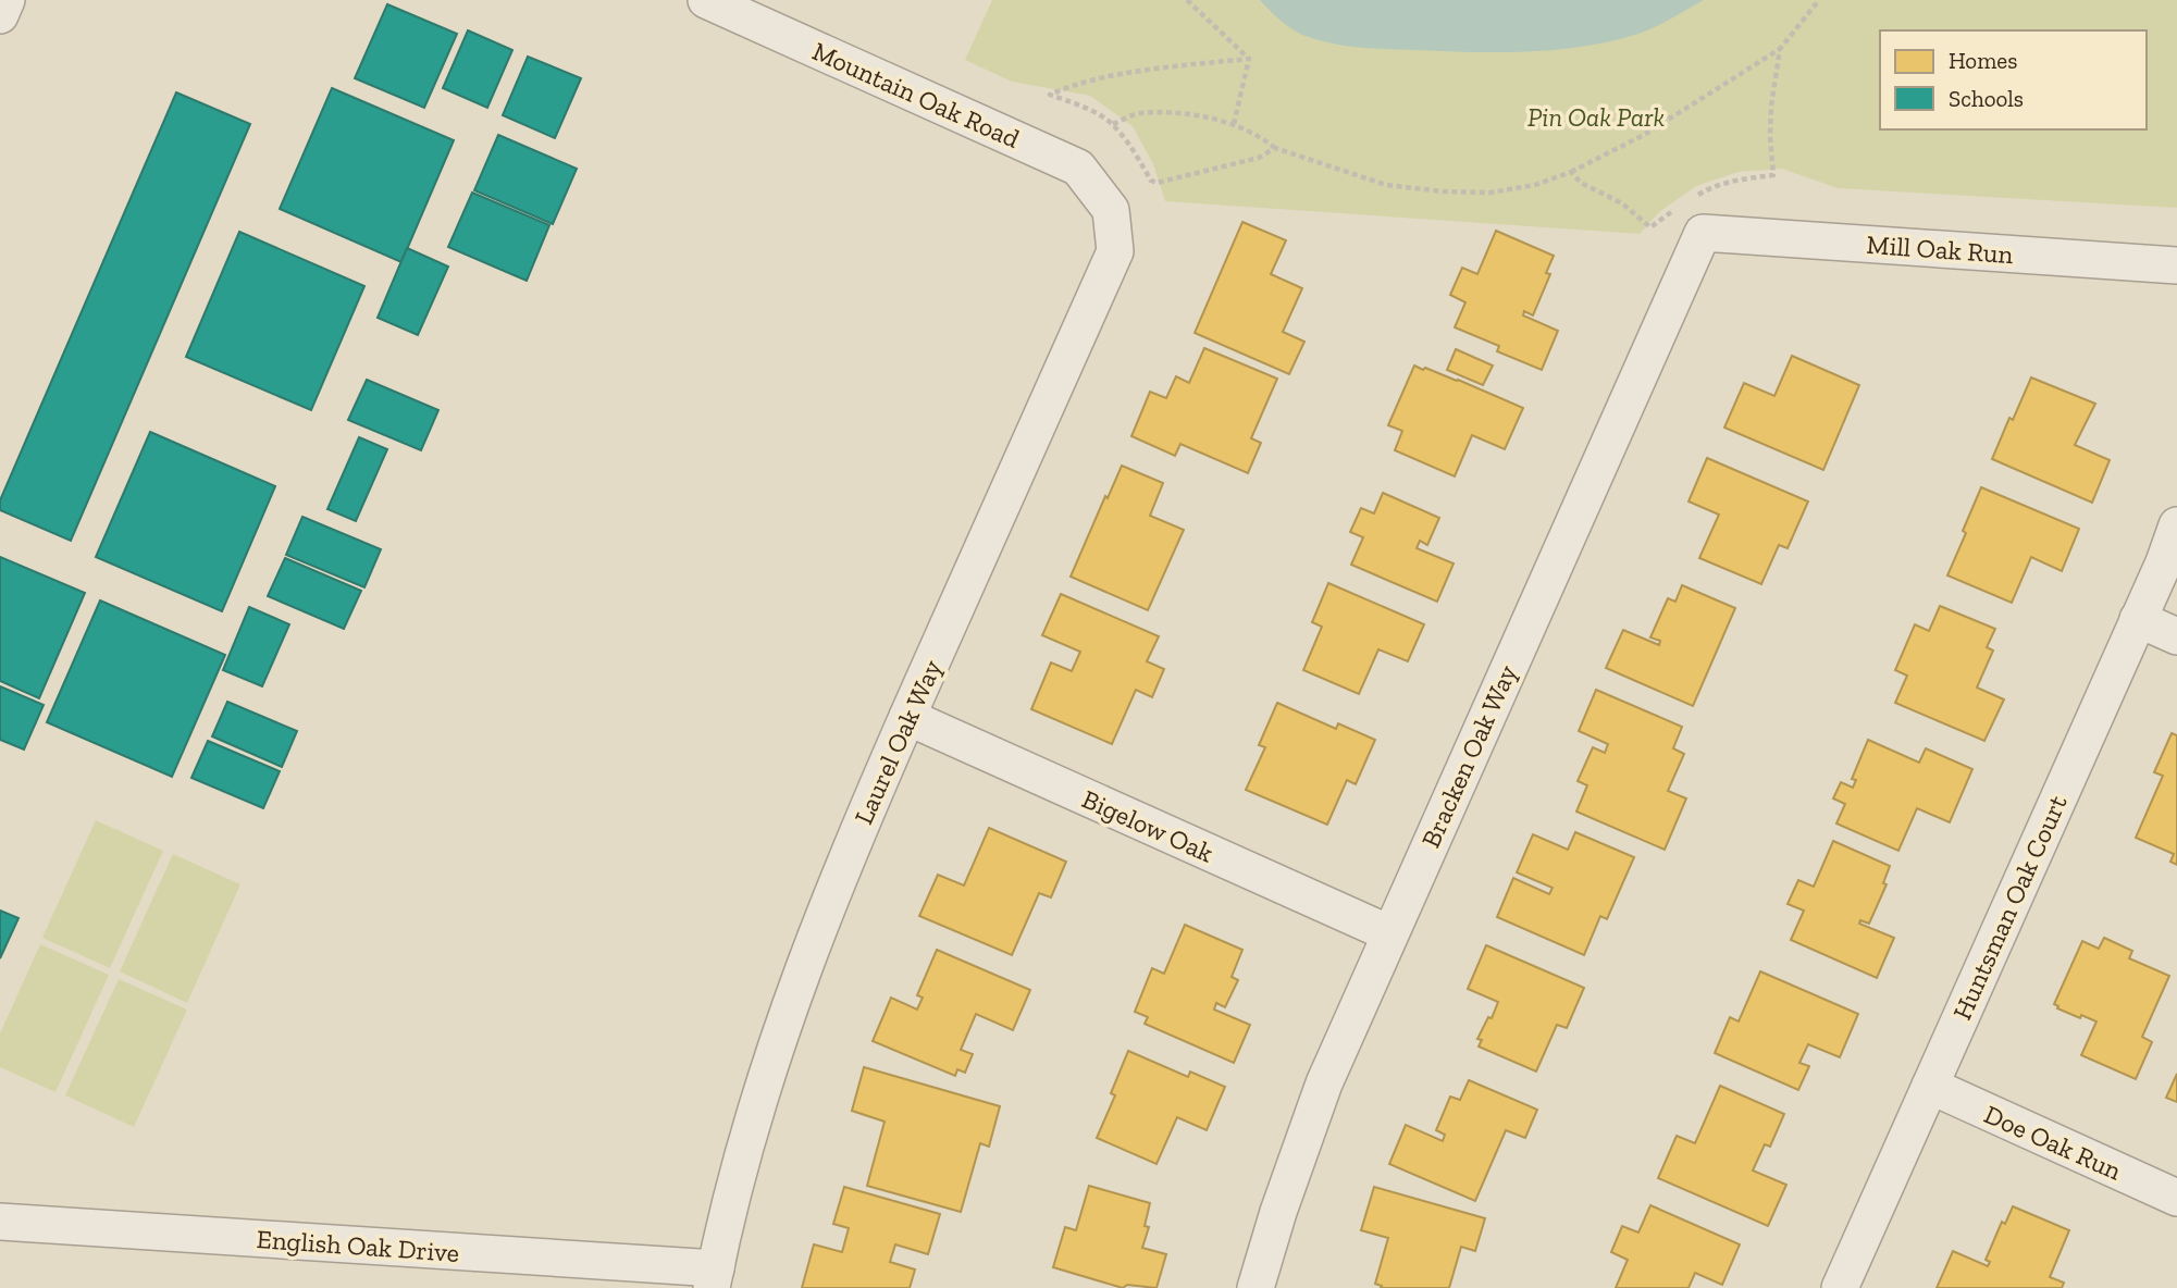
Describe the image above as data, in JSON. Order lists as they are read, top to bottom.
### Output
{
  "streets": {
    "street": [
      "Mountain Oak Road",
      "Mill Oak Run",
      "Laurel Oak Way",
      "Bracken Oak Way",
      "Bigelow Oak",
      "Huntsman Oak Court",
      "Doe Oak Run",
      "English Oak Drive"
    ]
  },
  "crossings": [
    ["Mountain Oak Road", "Laurel Oak Way"],
    ["Mill Oak Run", "Bracken Oak Way"],
    ["Laurel Oak Way", "Bigelow Oak"],
    ["Laurel Oak Way", "English Oak Drive"],
    ["Bracken Oak Way", "Bigelow Oak"],
    ["Huntsman Oak Court", "Doe Oak Run"]
  ],
  "parks": ["Pin Oak Park"],
  "legend": ["Homes", "Schools"]
}
